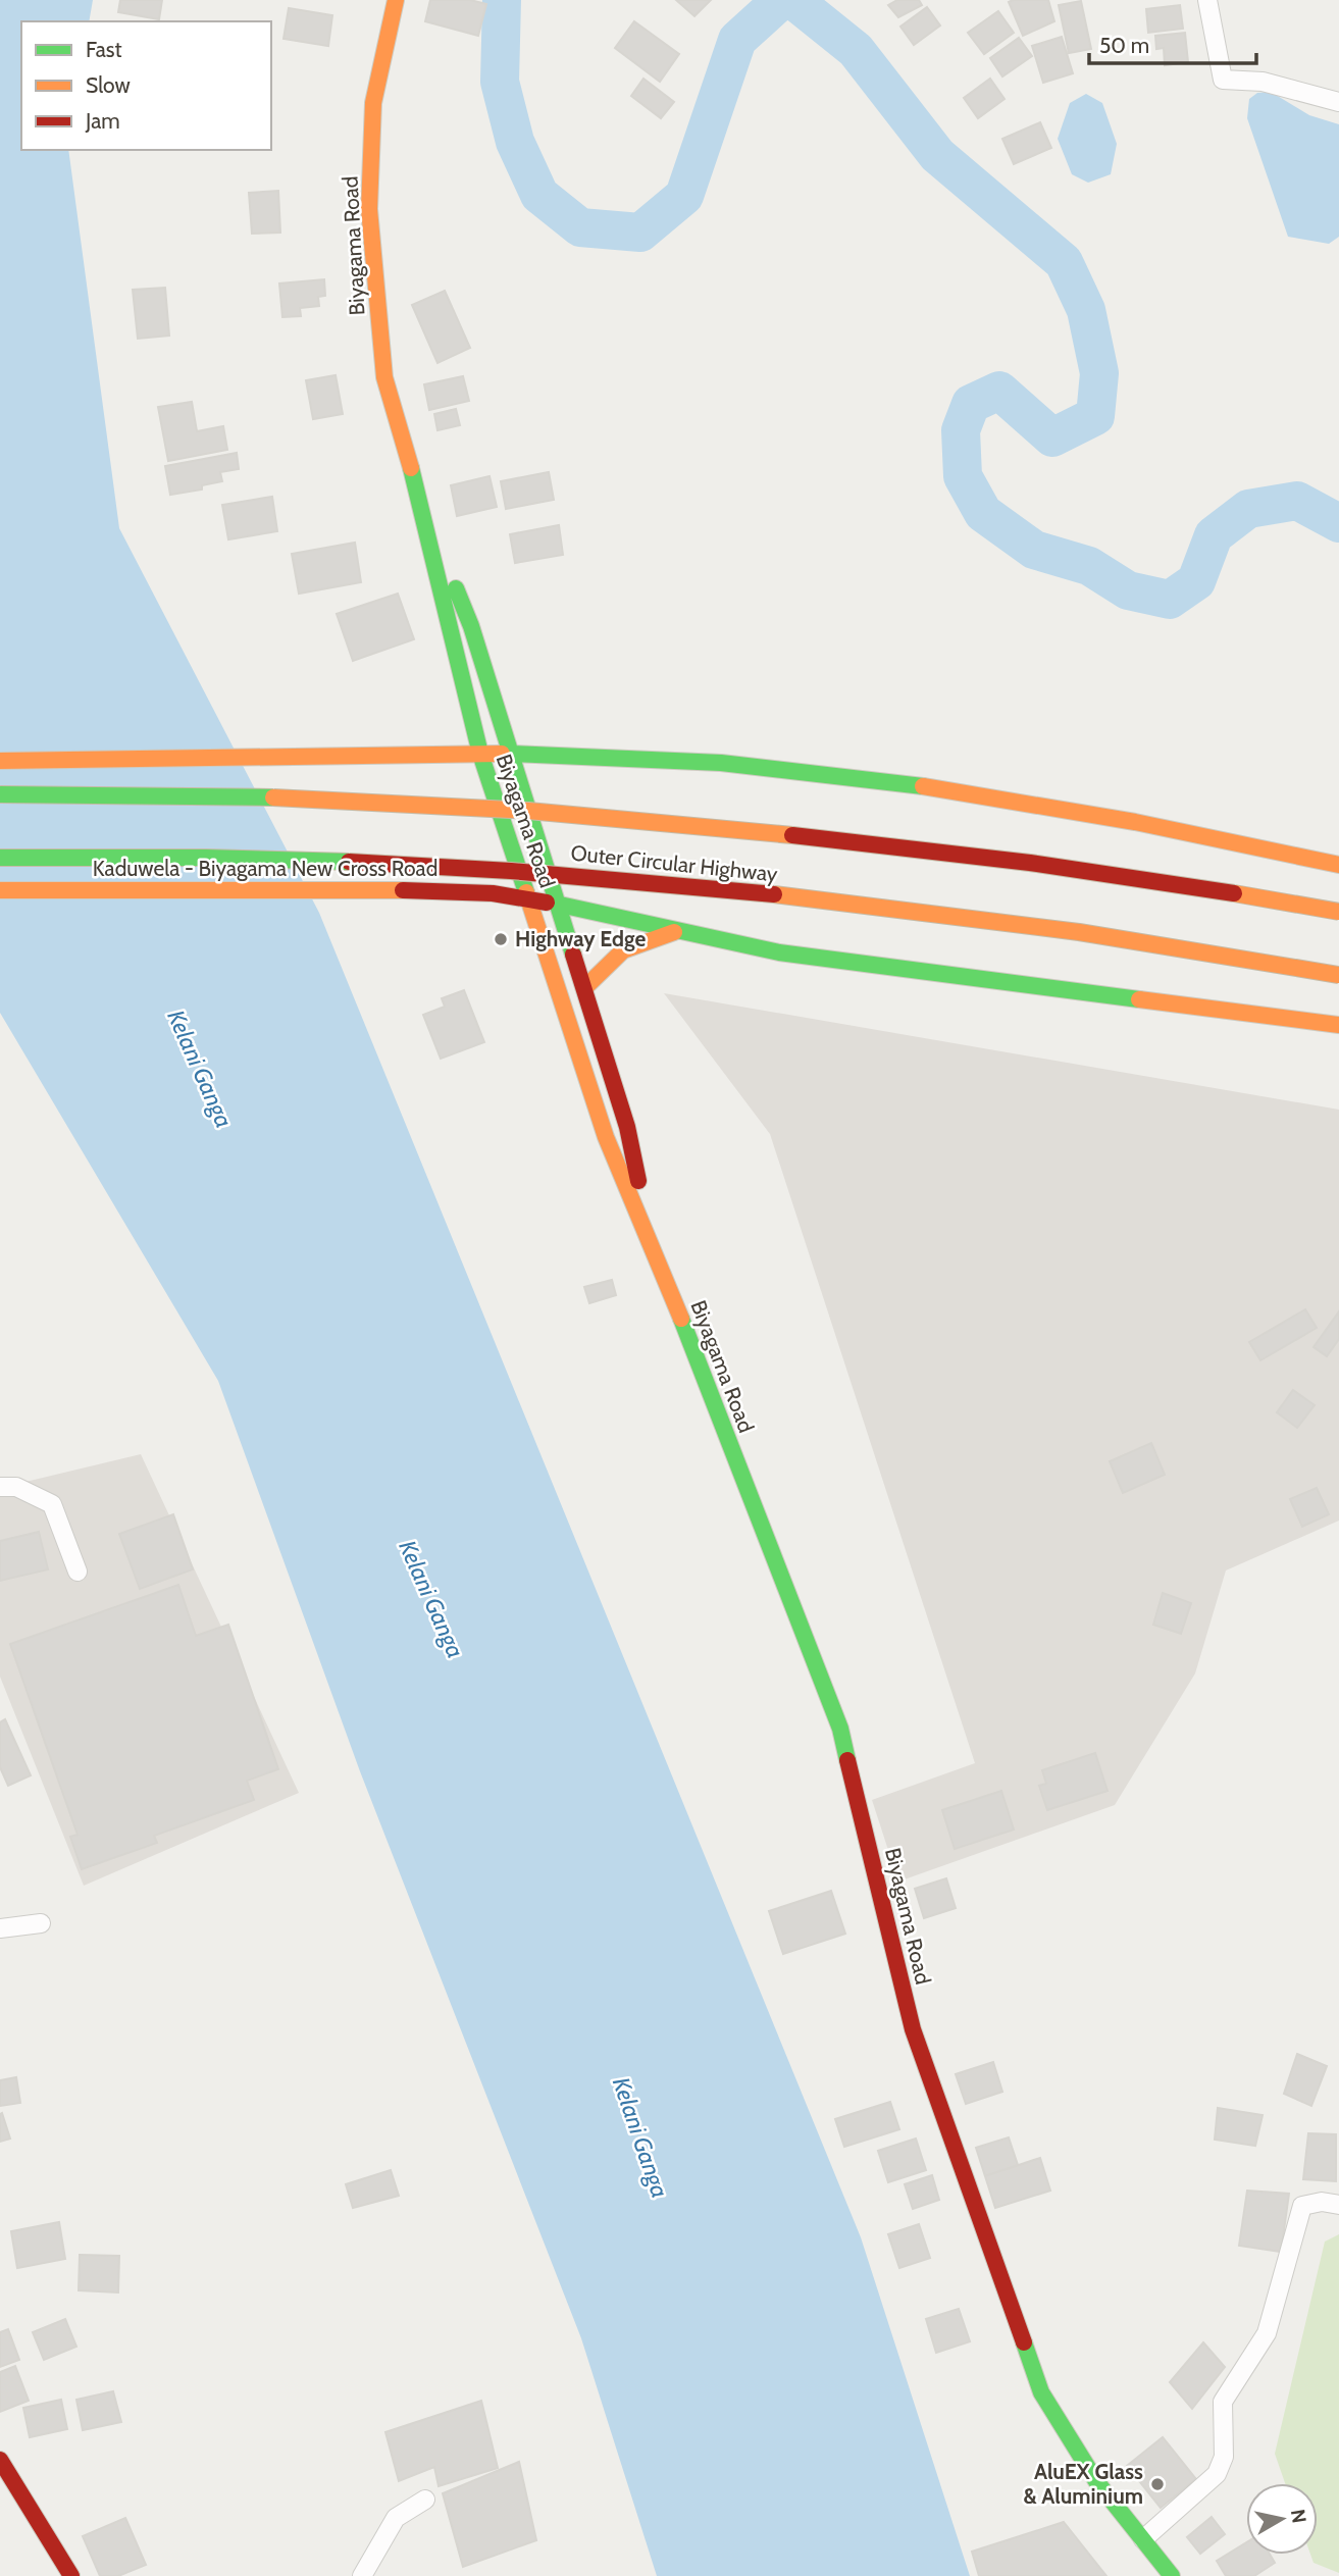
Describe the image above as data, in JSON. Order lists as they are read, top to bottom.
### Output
{
  "streets": {
    "main road": ["Biyagama Road", "Outer Circular Highway", "Kaduwela - Biyagama New Cross Road"]
  },
  "crossings": [
    ["Biyagama Road", "Kaduwela - Biyagama New Cross Road"]
  ],
  "water": ["Kelani Ganga"],
  "places": ["Highway Edge", "AluEX Glass & Aluminium"],
  "legend": ["Fast", "Slow", "Jam"],
  "scale_bar": "50 m",
  "north": "right"
}
